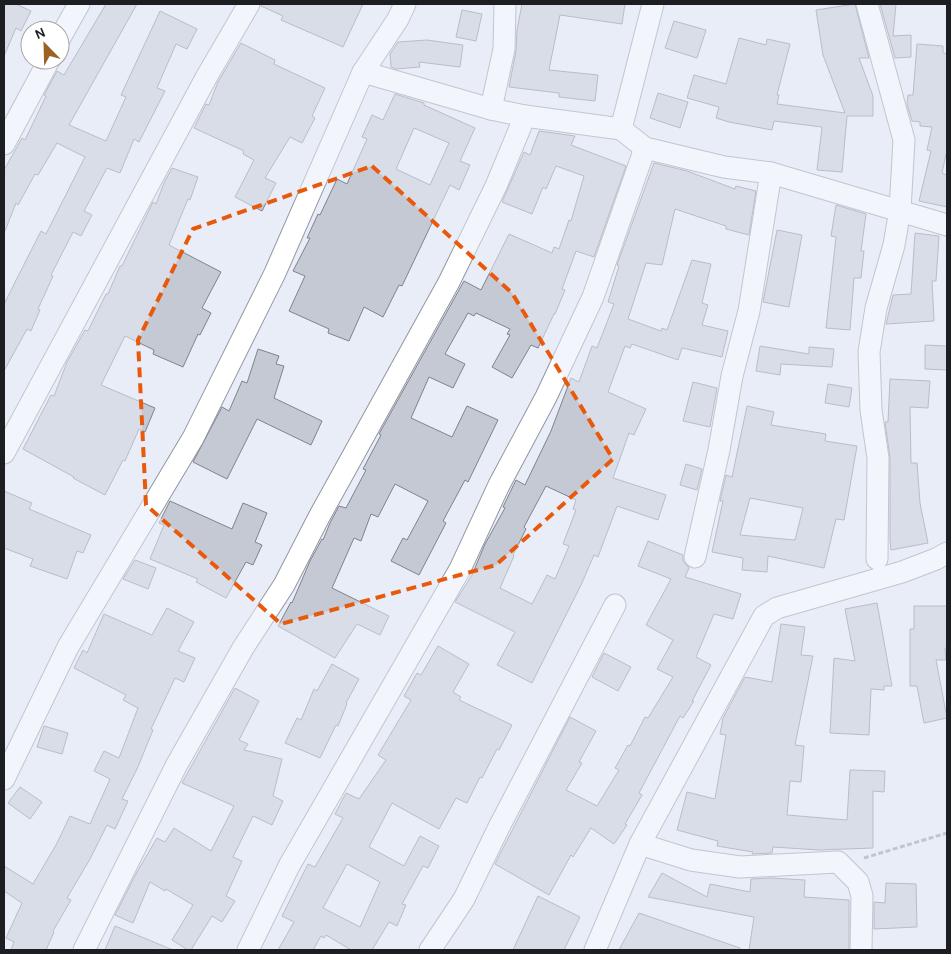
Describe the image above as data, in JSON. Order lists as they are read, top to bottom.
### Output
{
  "north": "top left"
}
